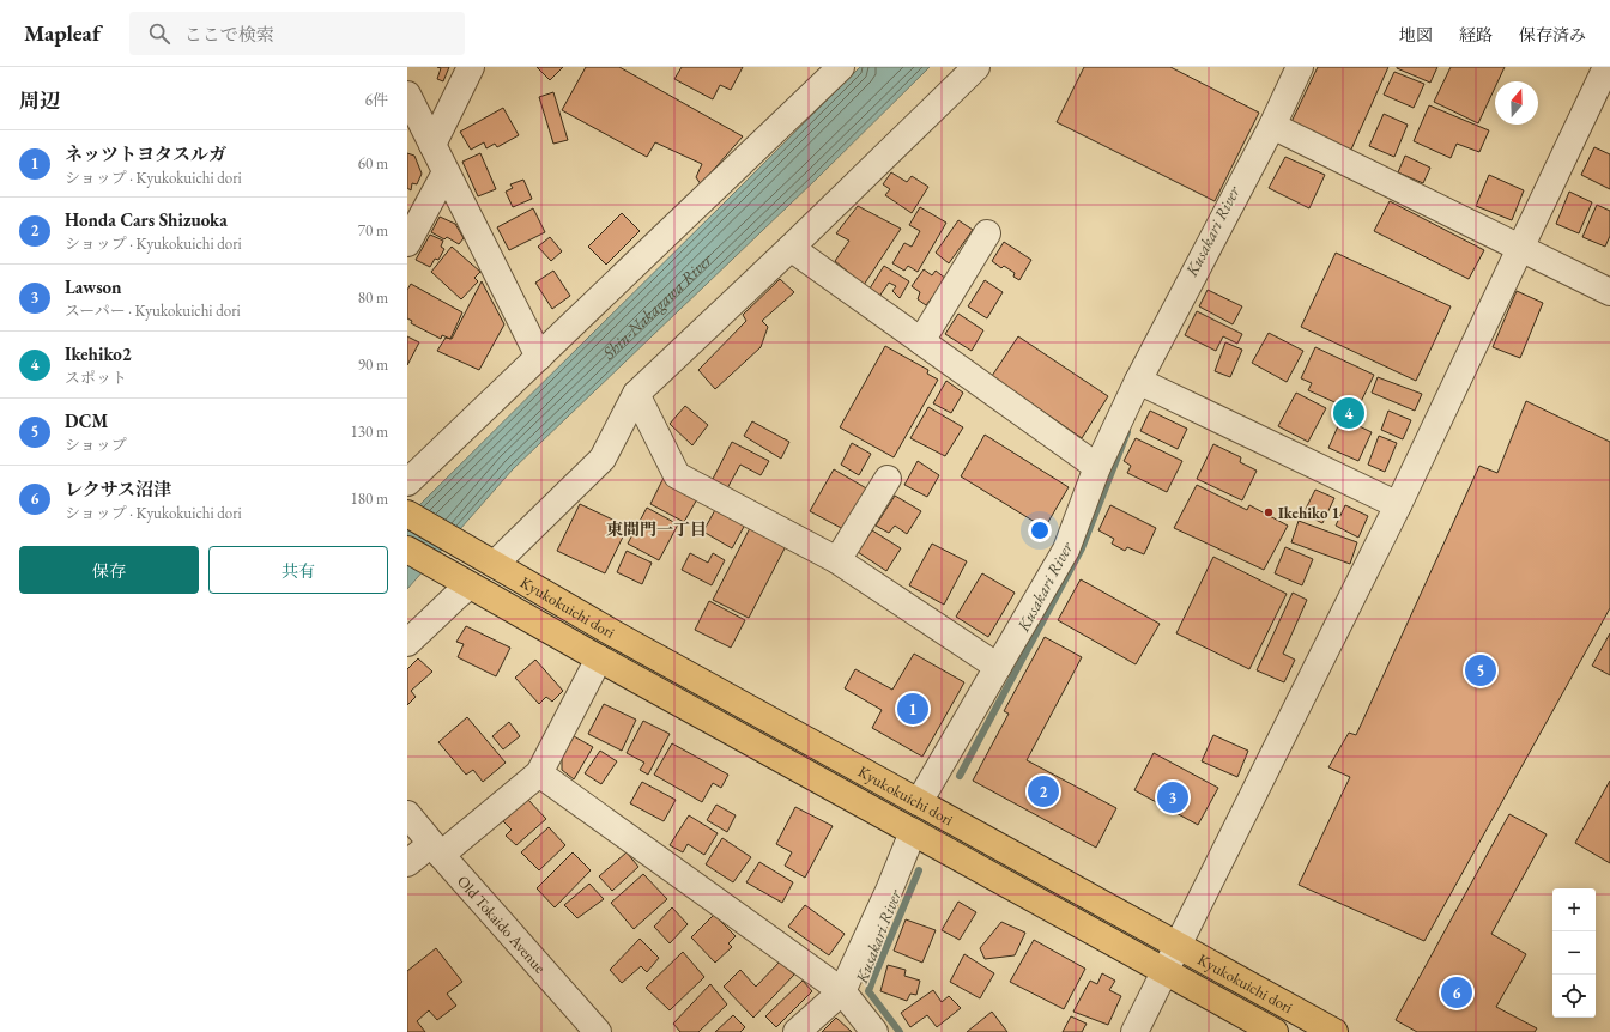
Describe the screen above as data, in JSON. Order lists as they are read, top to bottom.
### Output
{
  "streets": {
    "main road": ["Kyukokuichi dori"],
    "street": ["Old Tokaido Avenue"]
  },
  "districts": ["東間門一丁目"],
  "water": ["Kusakari River", "Shin-Nakagawa River"],
  "places": ["Ikehiko 1"],
  "north": "top",
  "page": {
    "header": "Mapleaf",
    "search": "ここで検索",
    "nav": ["地図", "経路", "保存済み"],
    "heading": ["周辺", "6件"],
    "list": [
      {
        "mark": "1",
        "name": "ネッツトヨタスルガ",
        "note": "ショップ · Kyukokuichi dori",
        "value": "60 m"
      },
      {
        "mark": "2",
        "name": "Honda Cars Shizuoka",
        "note": "ショップ · Kyukokuichi dori",
        "value": "70 m"
      },
      {
        "mark": "3",
        "name": "Lawson",
        "note": "スーパー · Kyukokuichi dori",
        "value": "80 m"
      },
      {
        "mark": "4",
        "name": "Ikehiko2",
        "note": "スポット",
        "value": "90 m"
      },
      {
        "mark": "5",
        "name": "DCM",
        "note": "ショップ",
        "value": "130 m"
      },
      {
        "mark": "6",
        "name": "レクサス沼津",
        "note": "ショップ · Kyukokuichi dori",
        "value": "180 m"
      }
    ],
    "pins": [
      "4",
      "5",
      "1",
      "2",
      "3",
      "6"
    ],
    "buttons": ["保存", "共有"],
    "map_buttons": ["+", "−"]
  }
}
